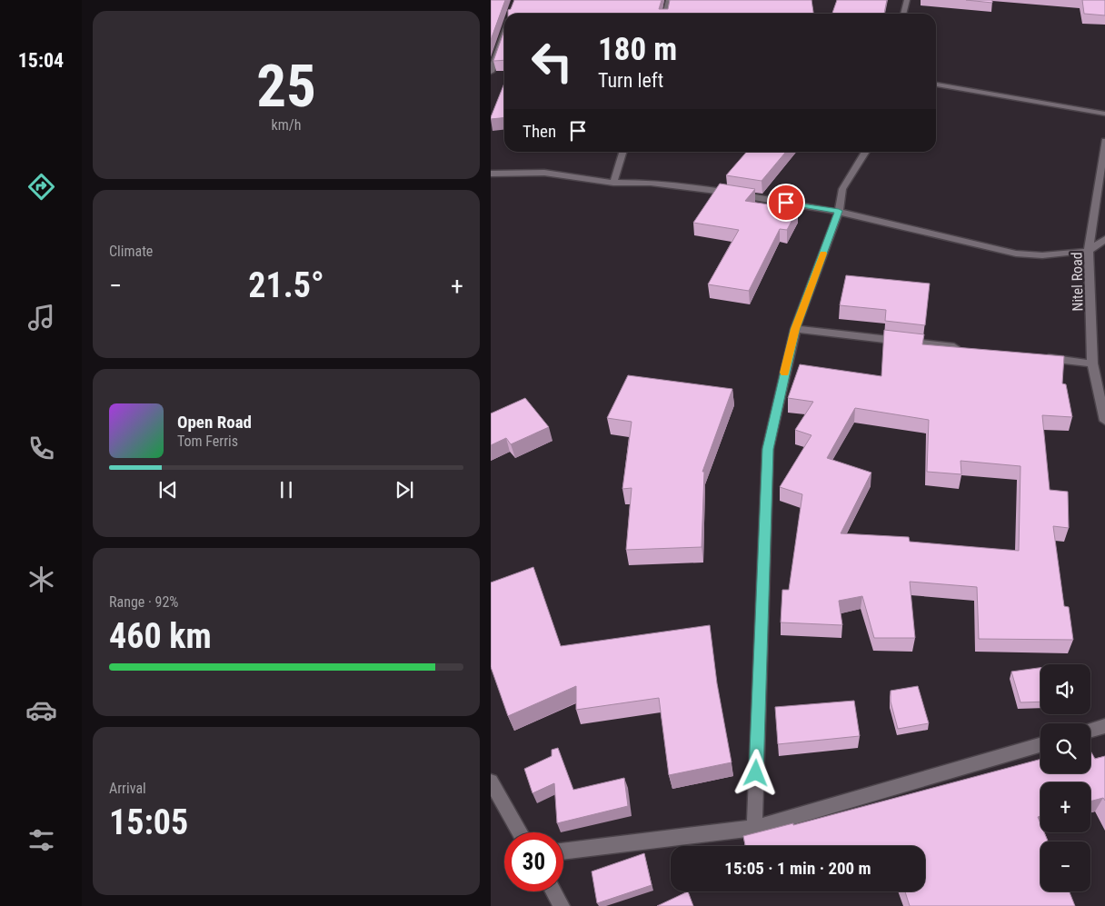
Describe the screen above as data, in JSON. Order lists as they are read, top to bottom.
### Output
{
  "streets": {
    "street": ["Nitel Road"]
  },
  "page": {
    "tabs": "15:04",
    "tile": [
      ["25", "km/h"],
      "Climate",
      ["Range · 92%", "460 km"],
      ["Arrival", "15:05"]
    ],
    "turn": ["180 m", "Turn left"],
    "then": "Then",
    "heat": ["−", "21.5°", "+"],
    "song": ["Open Road", "Tom Ferris"],
    "map_buttons": ["+", "−"],
    "limit": "30",
    "trip": "15:05 · 1 min · 200 m"
  }
}
